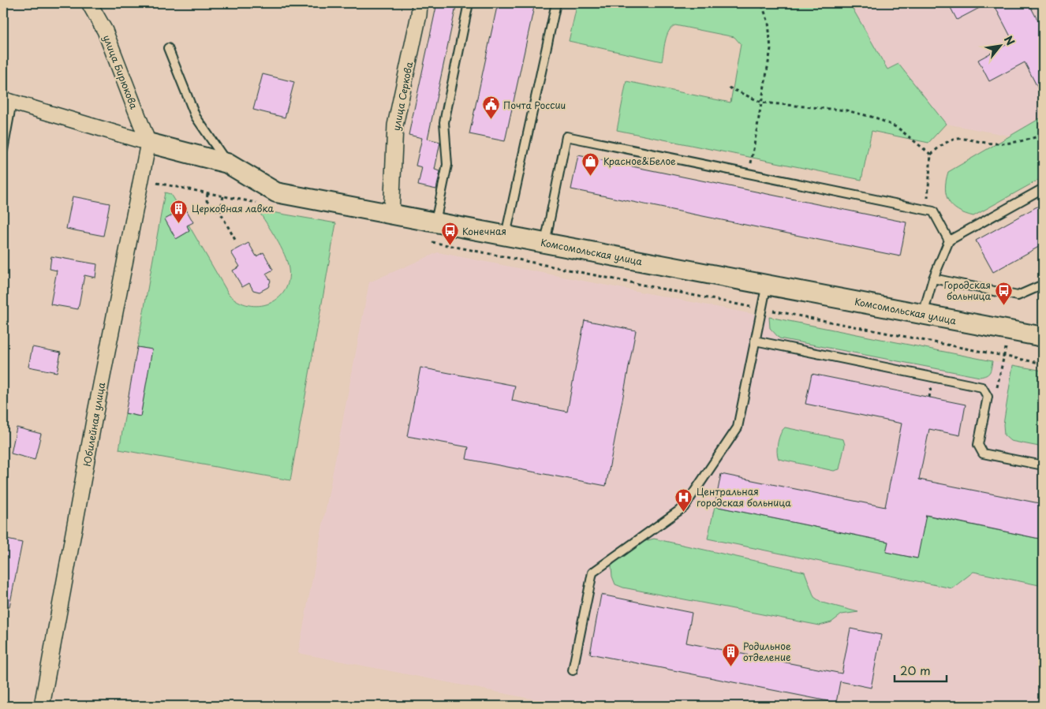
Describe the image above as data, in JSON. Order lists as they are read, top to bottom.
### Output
{
  "streets": {
    "street": [
      "улица Бирюкова",
      "улица Серкова",
      "Комсомольская улица",
      "Юбилейная улица"
    ]
  },
  "crossings": [
    ["улица Бирюкова", "Комсомольская улица"],
    ["улица Бирюкова", "Юбилейная улица"],
    ["улица Серкова", "Комсомольская улица"],
    ["Комсомольская улица", "Юбилейная улица"]
  ],
  "places": {
    "public building": ["Почта России"],
    "shop": ["Красное&Белое"],
    "building": ["Церковная лавка", "Родильное отделение"],
    "bus stop": ["Конечная", "Городская больница"],
    "hospital": ["Центральная городская больница"]
  },
  "scale_bar": "20 m",
  "north": "top right"
}
